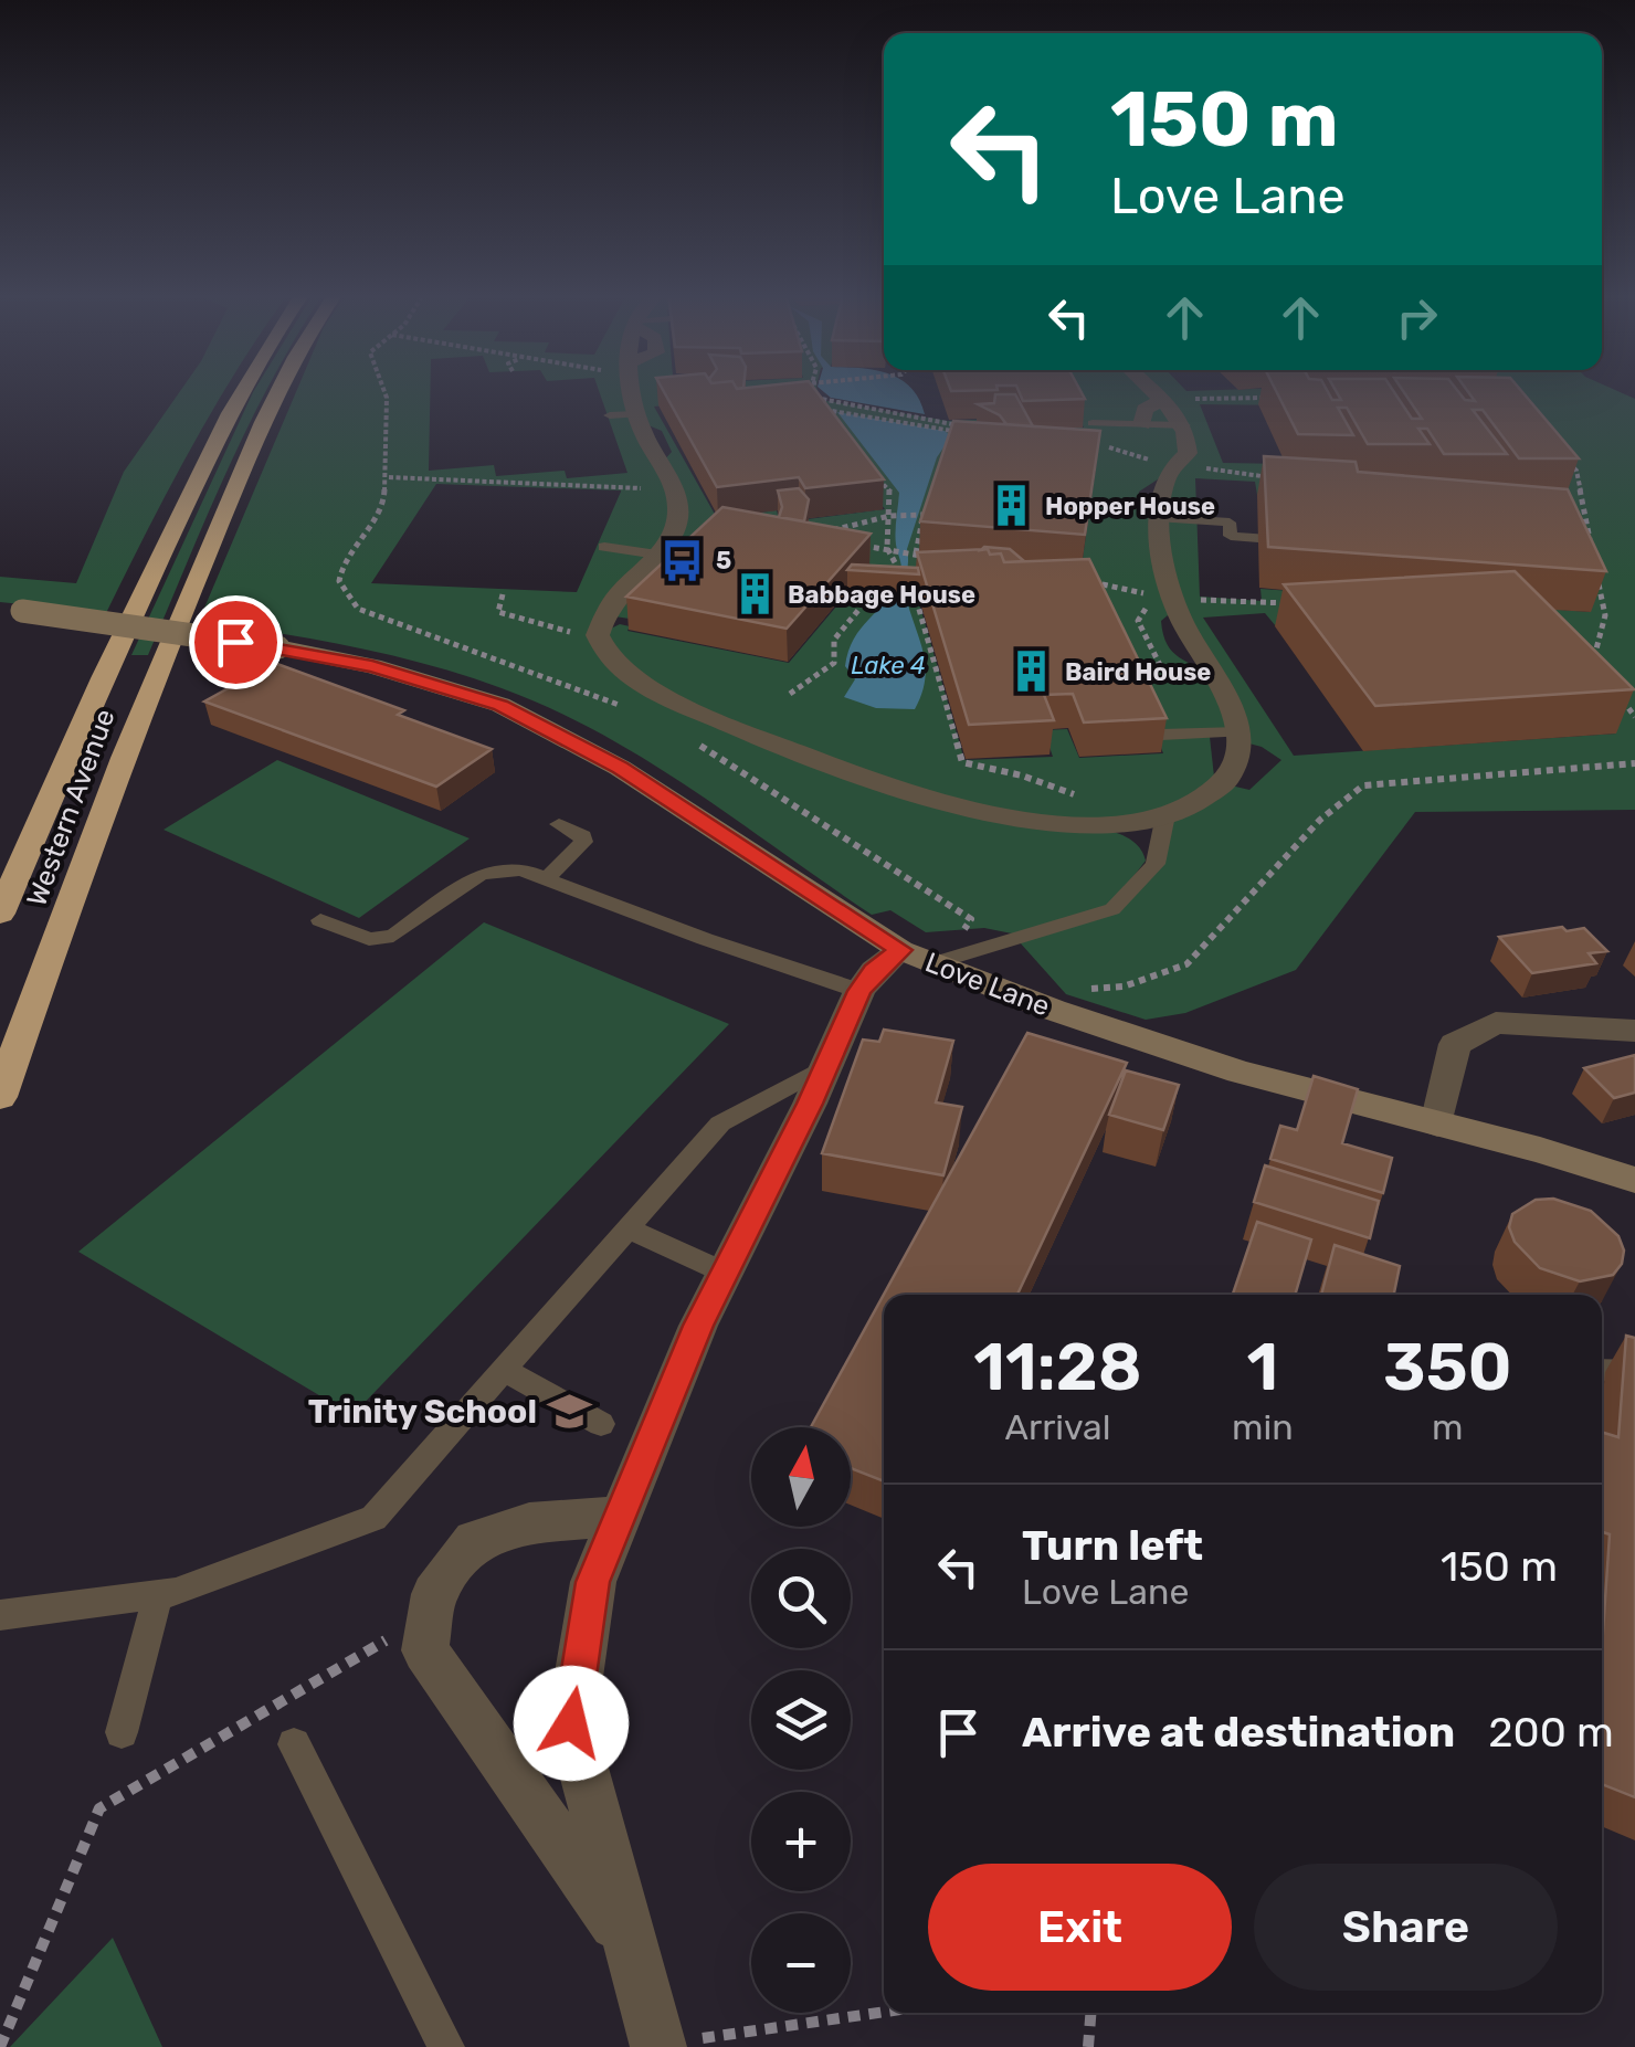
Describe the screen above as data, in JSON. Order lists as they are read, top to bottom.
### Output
{
  "streets": {
    "highway": ["Western Avenue"],
    "street": ["Love Lane"]
  },
  "water": ["Lake 4"],
  "places": {
    "building": ["Hopper House", "Babbage House", "Baird House"],
    "bus stop": ["5"],
    "school or university": ["Trinity School"]
  },
  "north": "top",
  "page": {
    "turn": ["150 m", "Love Lane"],
    "eta": [
      "11:28",
      "Arrival",
      "1",
      "min",
      "350",
      "m"
    ],
    "map_buttons": ["+", "−"],
    "list": [
      {
        "name": "Turn left",
        "note": "Love Lane",
        "value": "150 m"
      },
      {
        "name": "Arrive at destination",
        "value": "200 m"
      }
    ],
    "buttons": ["Exit", "Share"]
  }
}
